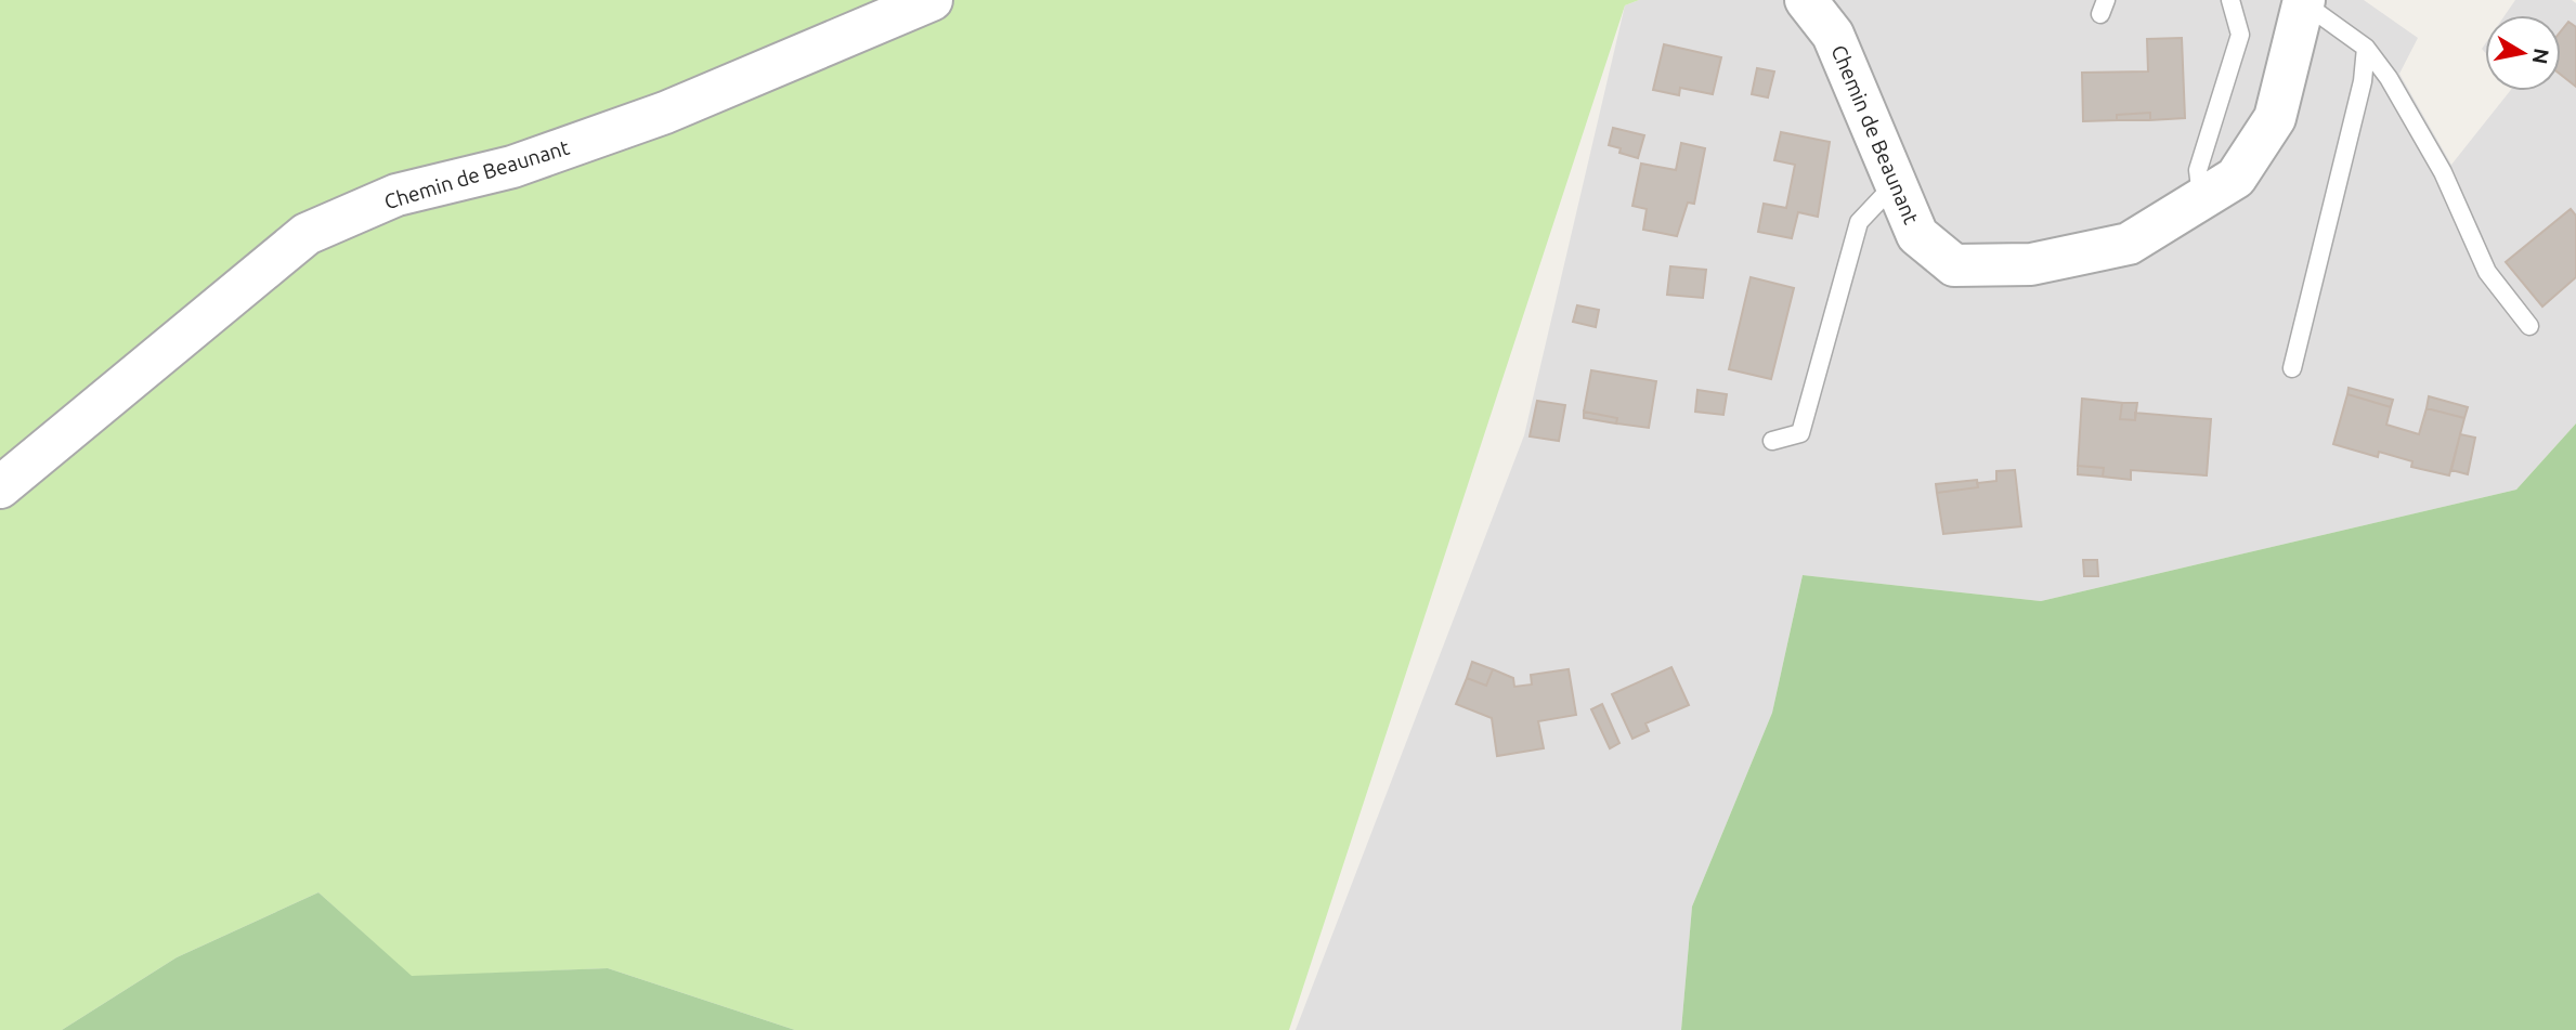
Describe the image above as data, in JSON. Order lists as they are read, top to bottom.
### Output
{
  "streets": {
    "street": ["Chemin de Beaunant"]
  },
  "north": "right"
}
